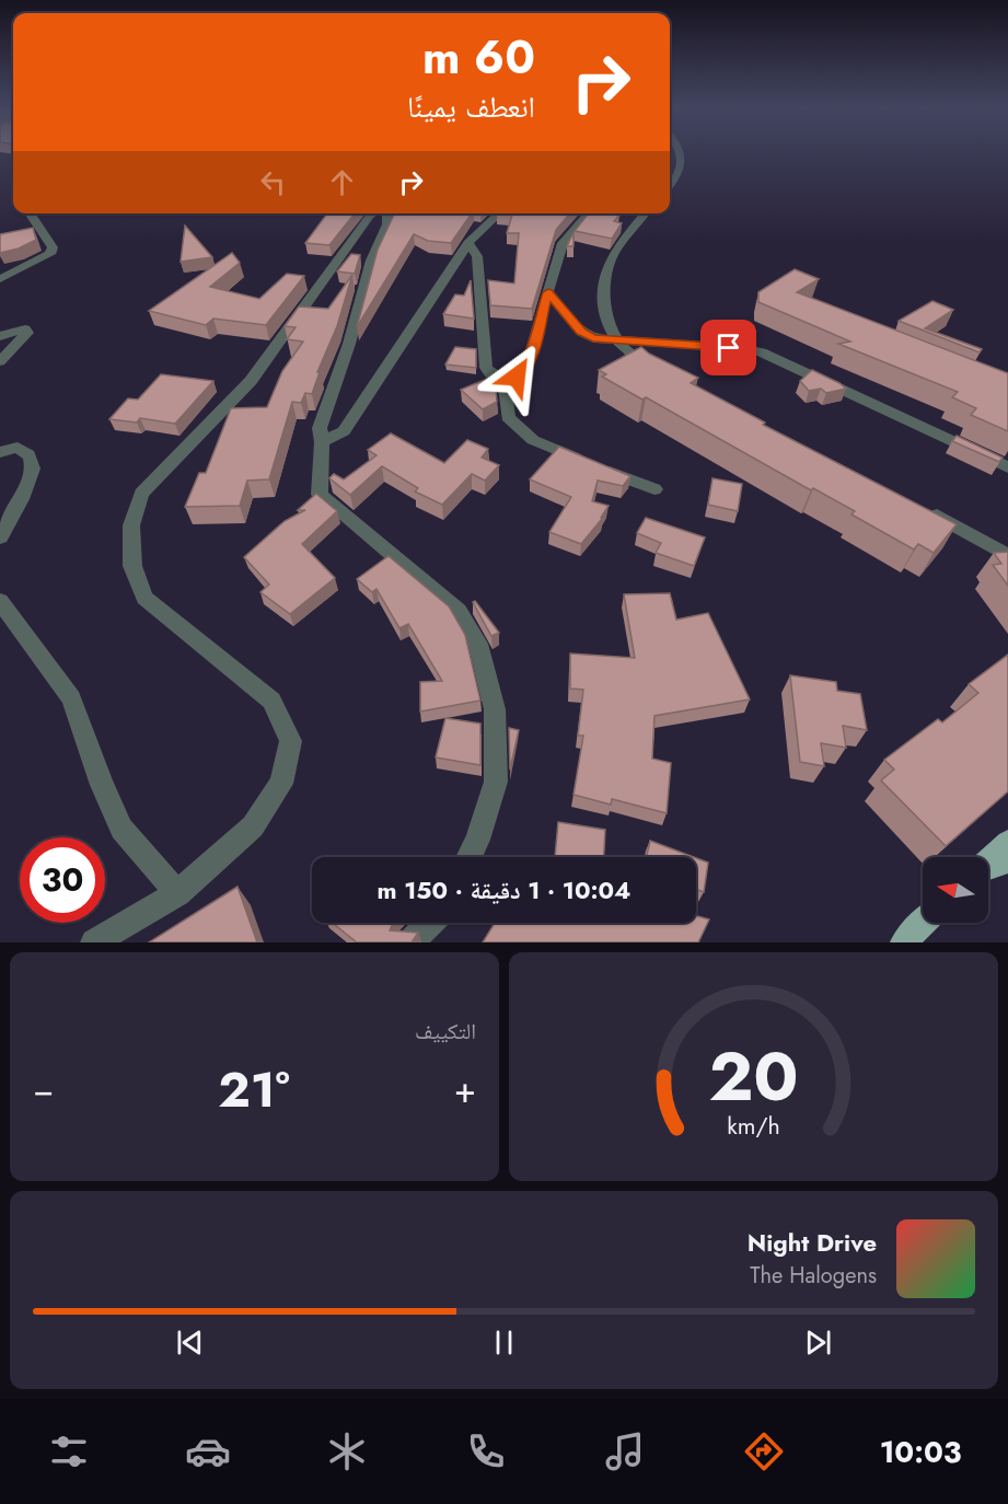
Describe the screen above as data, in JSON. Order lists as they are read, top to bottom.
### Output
{
  "north": "left",
  "page": {
    "turn": ["60 m", "انعطف يمينًا"],
    "limit": "30",
    "trip": "10:04 · 1 دقيقة · 150 m",
    "tile": "التكييف",
    "heat": ["−", "21°", "+"],
    "song": ["Night Drive", "The Halogens"],
    "tabs": "10:03",
    "gauge": ["20", "km/h"]
  }
}
